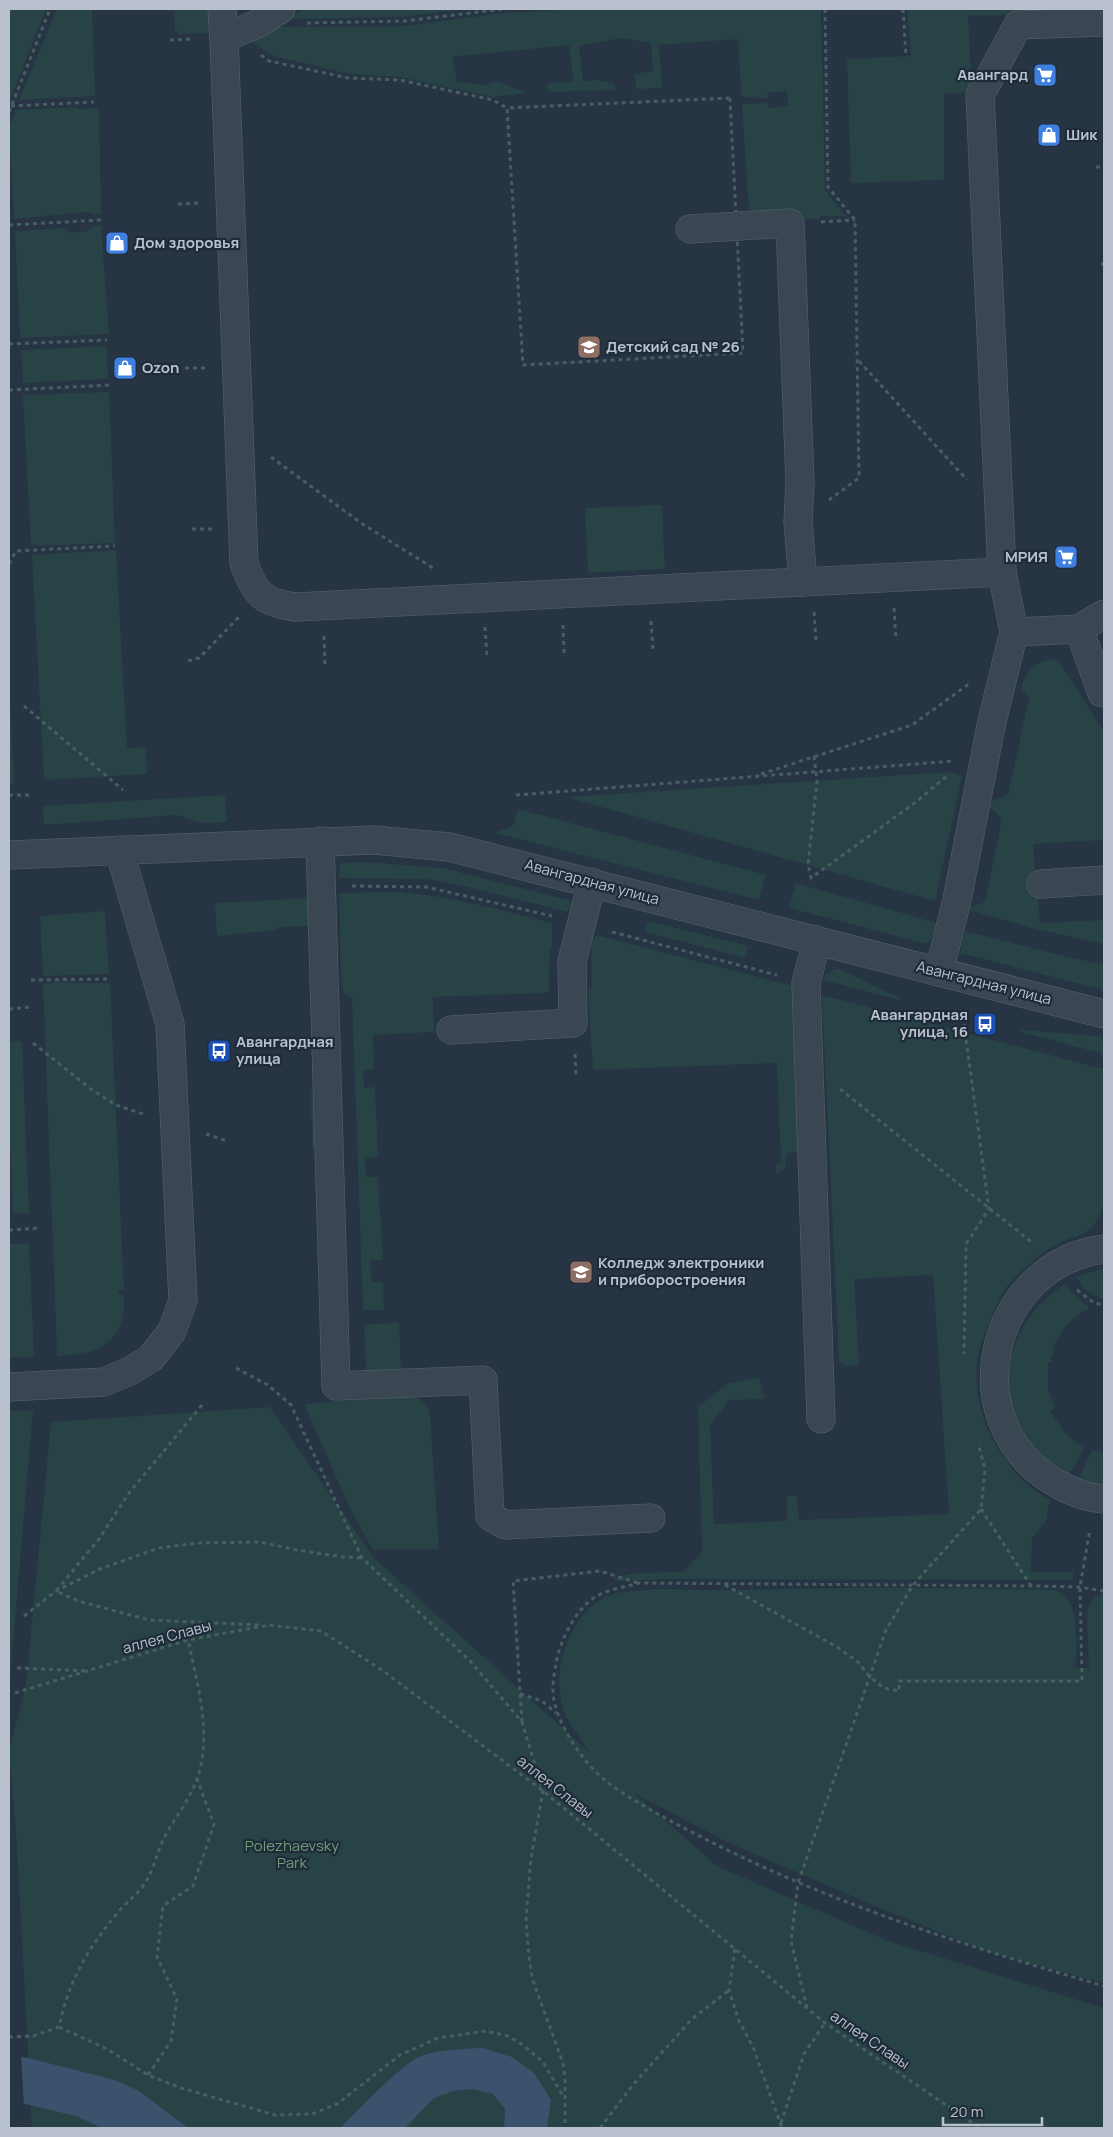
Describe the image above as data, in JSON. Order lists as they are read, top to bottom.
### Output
{
  "streets": {
    "street": ["Авангардная улица"],
    "path": ["аллея Славы"]
  },
  "parks": ["Polezhaevsky Park"],
  "places": {
    "supermarket": ["Авангард", "МРИЯ"],
    "shop": ["Шик", "Дом здоровья", "Ozon"],
    "school or university": ["Детский сад № 26", "Колледж электроники и приборостроения"],
    "bus stop": ["Авангардная улица, 16", "Авангардная улица"]
  },
  "scale_bar": "20 m"
}
